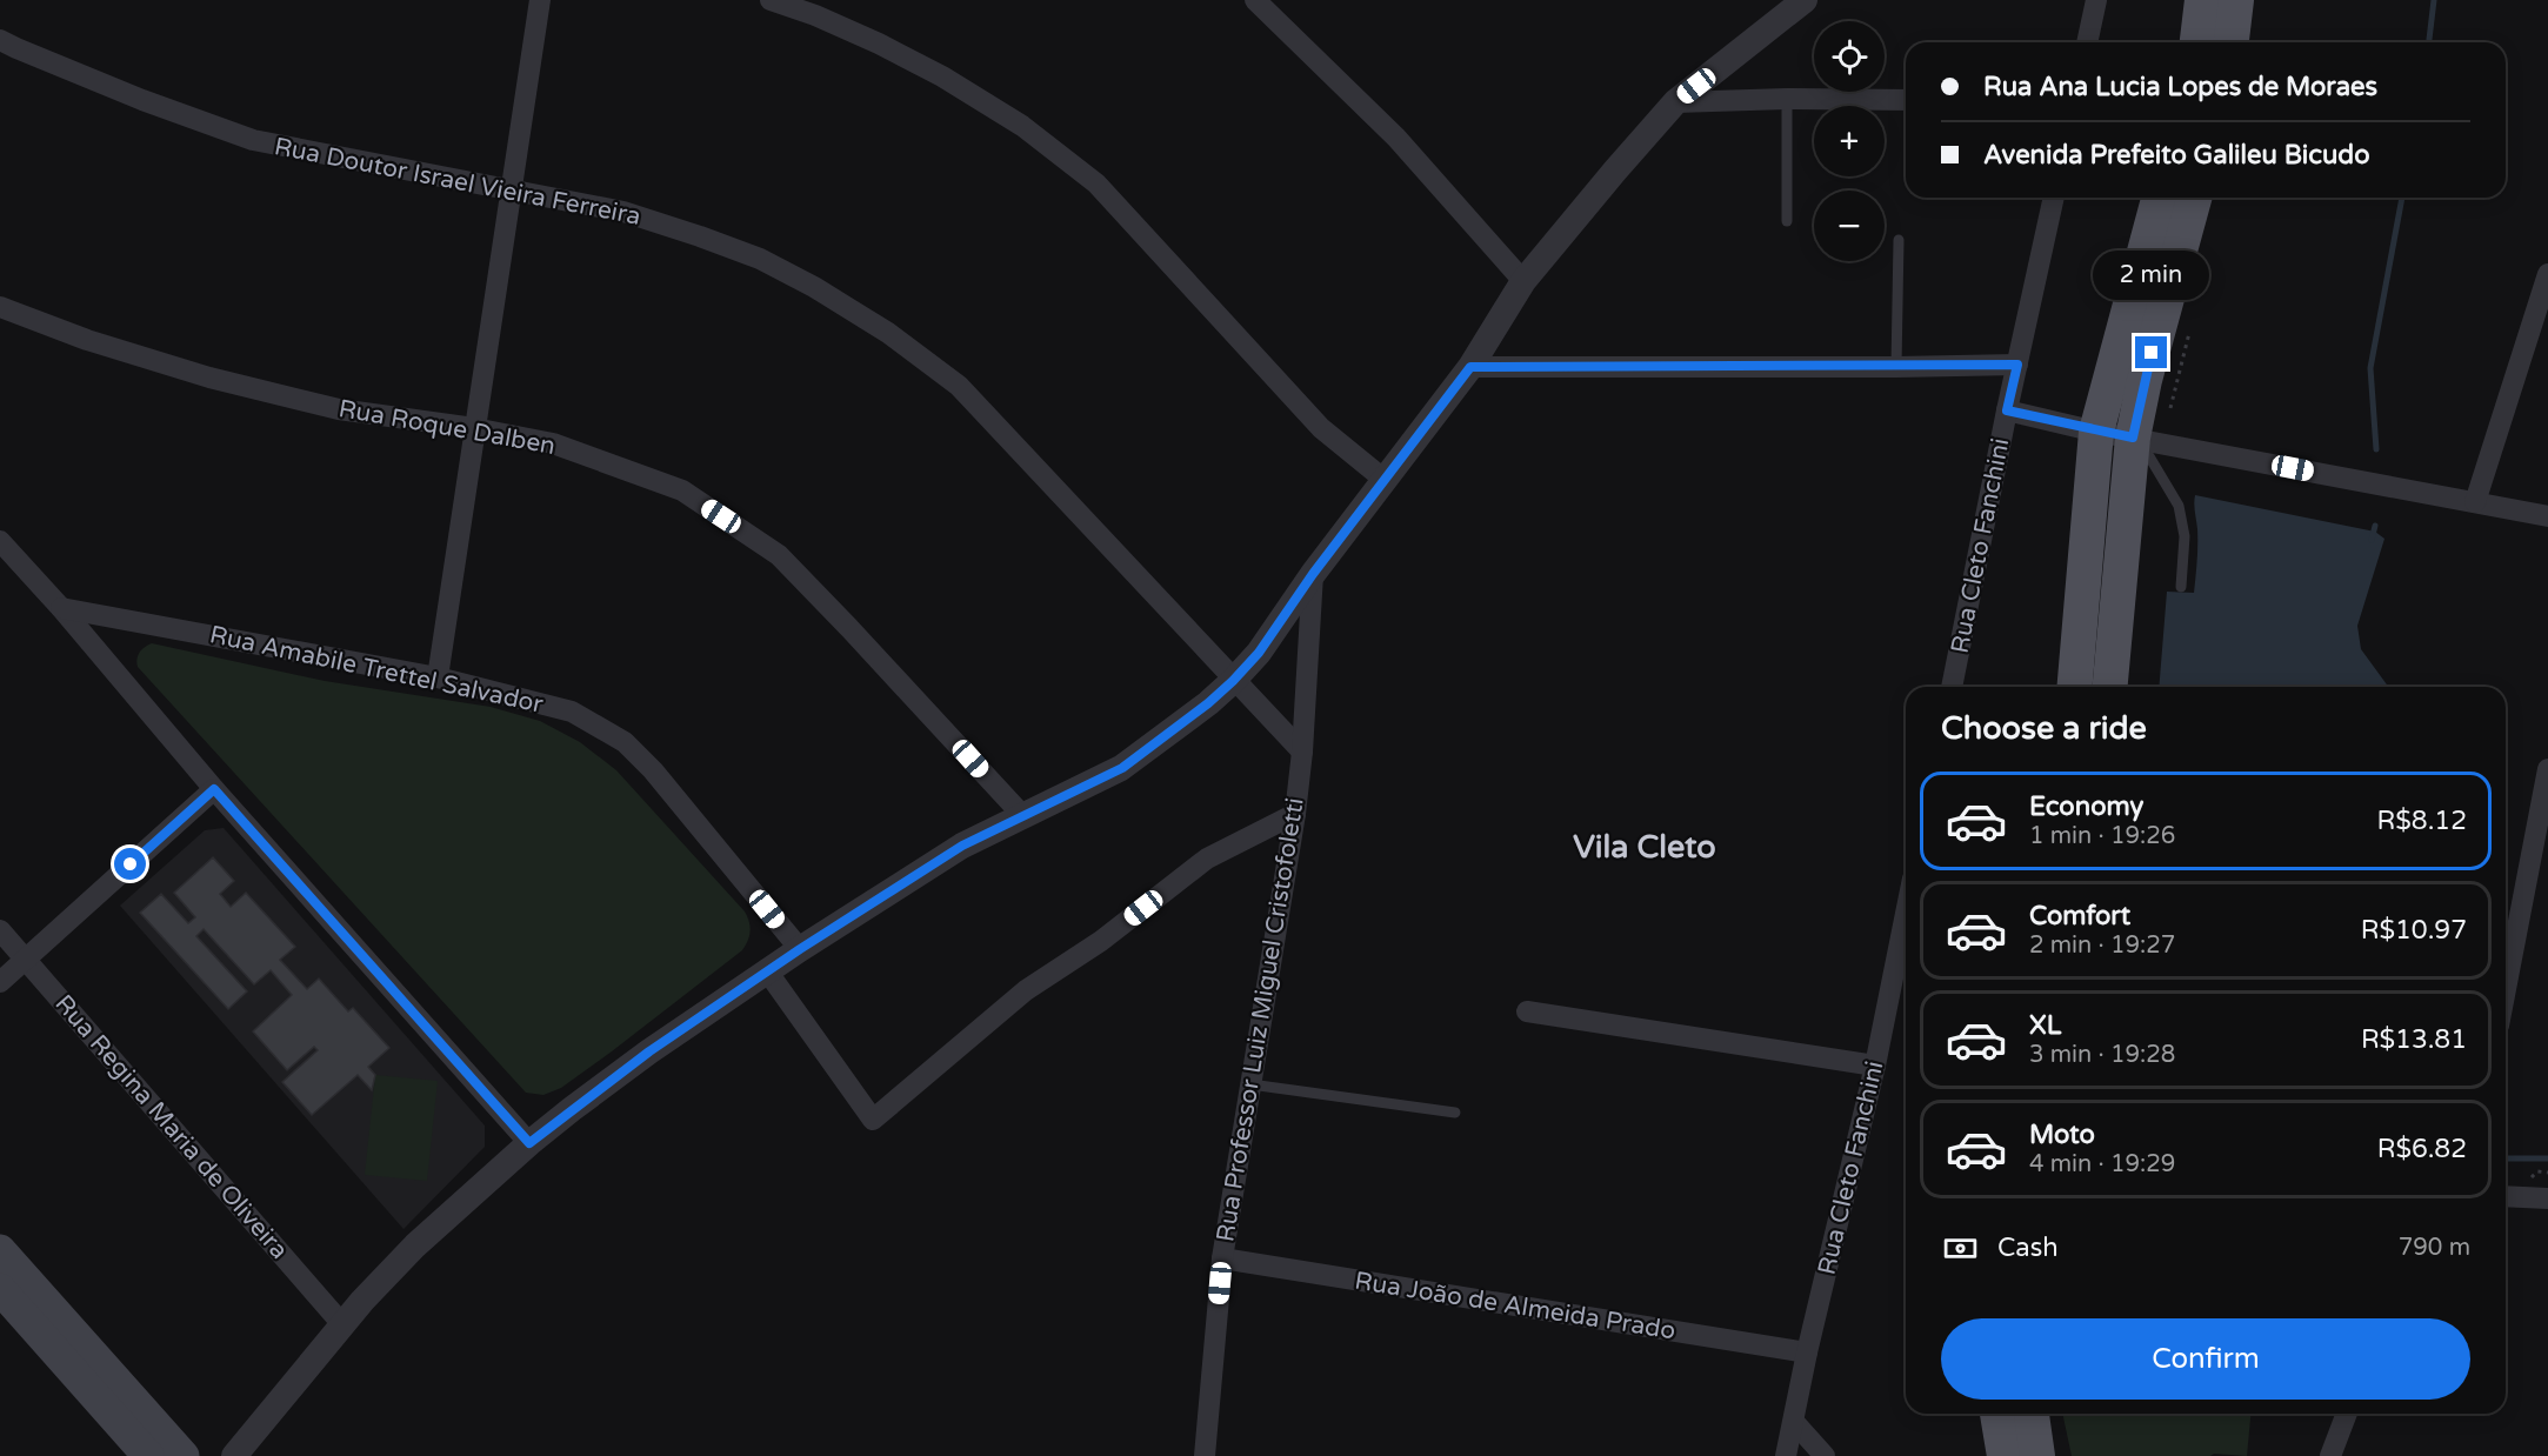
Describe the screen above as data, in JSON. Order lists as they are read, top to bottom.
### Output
{
  "streets": {
    "street": [
      "Rua Doutor Israel Vieira Ferreira",
      "Rua Roque Dalben",
      "Rua Cleto Fanchini",
      "Rua Amabile Trettel Salvador",
      "Rua Professor Luiz Miguel Cristofoletti",
      "Rua Regina Maria de Oliveira",
      "Rua João de Almeida Prado"
    ]
  },
  "crossings": [
    ["Rua Cleto Fanchini", "Rua João de Almeida Prado"],
    ["Rua Professor Luiz Miguel Cristofoletti", "Rua João de Almeida Prado"]
  ],
  "districts": ["Vila Cleto"],
  "page": {
    "map_buttons": ["+", "−"],
    "banner": ["Rua Ana Lucia Lopes de Moraes", "Avenida Prefeito Galileu Bicudo"],
    "bubble": "2 min",
    "heading": "Choose a ride",
    "list": [
      {
        "name": "Economy",
        "note": "1 min · 19:26",
        "value": "R$8.12"
      },
      {
        "name": "Comfort",
        "note": "2 min · 19:27",
        "value": "R$10.97"
      },
      {
        "name": "XL",
        "note": "3 min · 19:28",
        "value": "R$13.81"
      },
      {
        "name": "Moto",
        "note": "4 min · 19:29",
        "value": "R$6.82"
      }
    ],
    "pay": ["Cash", "790 m"],
    "buttons": "Confirm"
  }
}
